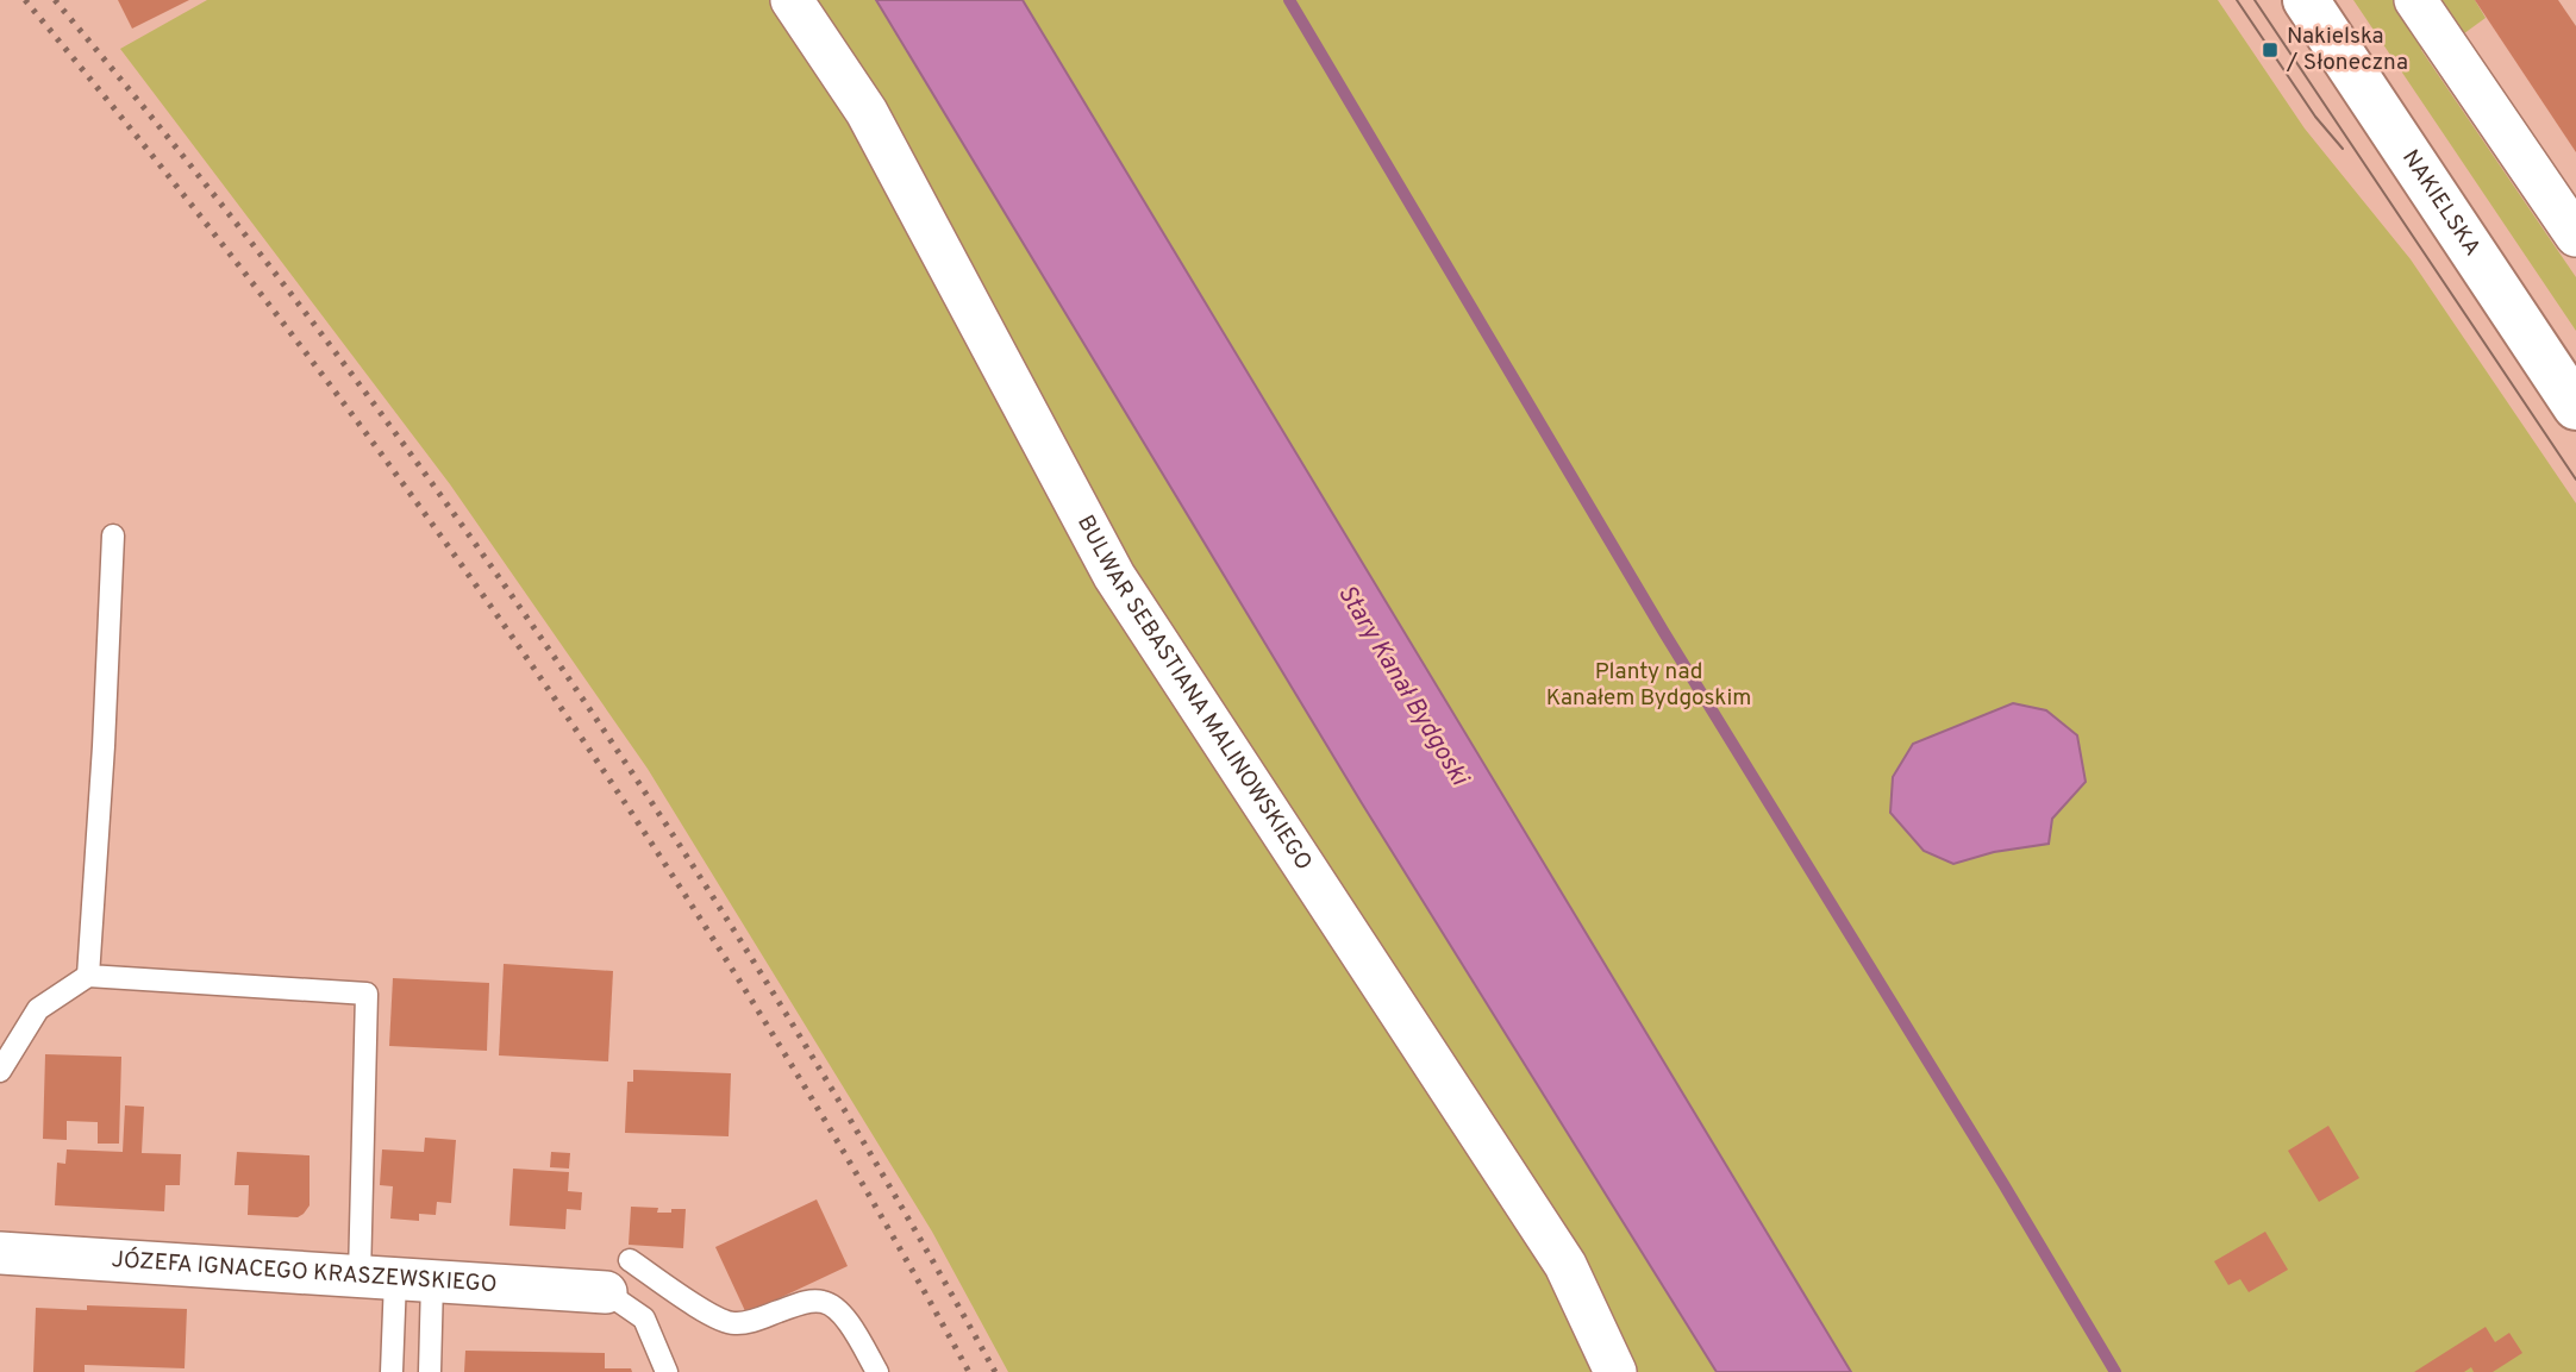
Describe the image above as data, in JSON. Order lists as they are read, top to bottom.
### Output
{
  "streets": {
    "main road": ["NAKIELSKA"],
    "street": ["BULWAR SEBASTIANA MALINOWSKIEGO", "JÓZEFA IGNACEGO KRASZEWSKIEGO"]
  },
  "water": ["Stary Kanał Bydgoski"],
  "parks": ["Planty nad Kanałem Bydgoskim"],
  "places": {
    "transit": ["Nakielska / Słoneczna"]
  }
}
